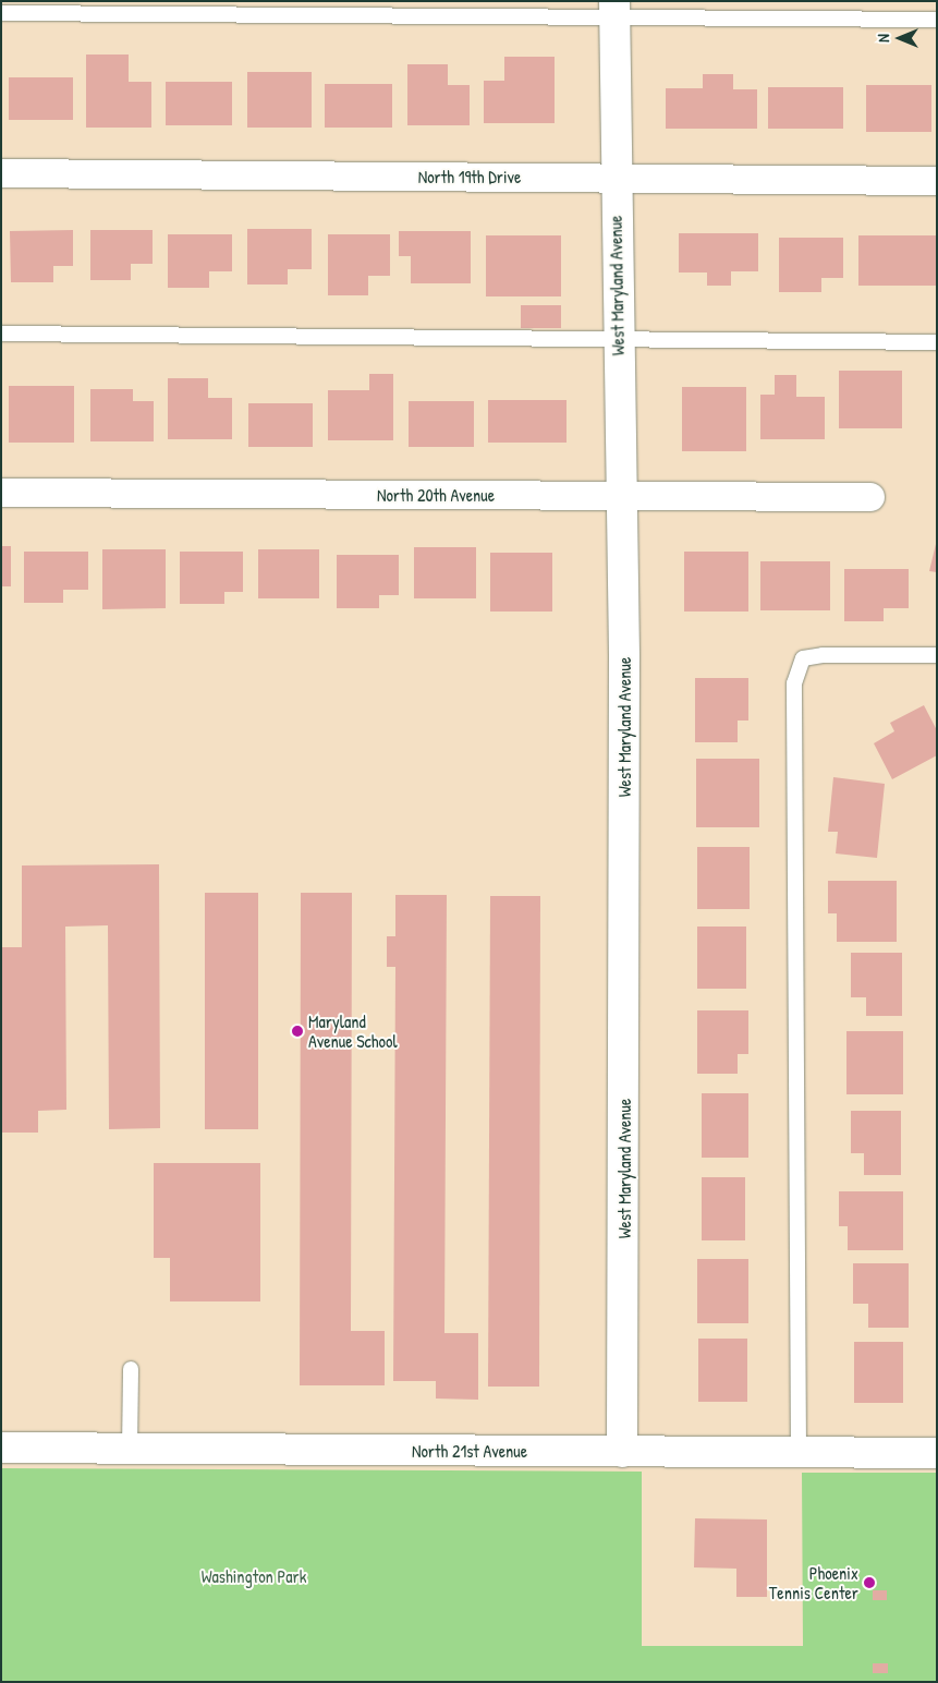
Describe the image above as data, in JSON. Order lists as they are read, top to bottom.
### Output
{
  "streets": {
    "street": [
      "North 19th Drive",
      "West Maryland Avenue",
      "North 20th Avenue",
      "North 21st Avenue"
    ]
  },
  "crossings": [
    ["North 19th Drive", "West Maryland Avenue"],
    ["West Maryland Avenue", "North 20th Avenue"],
    ["West Maryland Avenue", "North 21st Avenue"]
  ],
  "parks": ["Washington Park"],
  "places": ["Maryland Avenue School", "Phoenix Tennis Center"],
  "north": "left"
}
